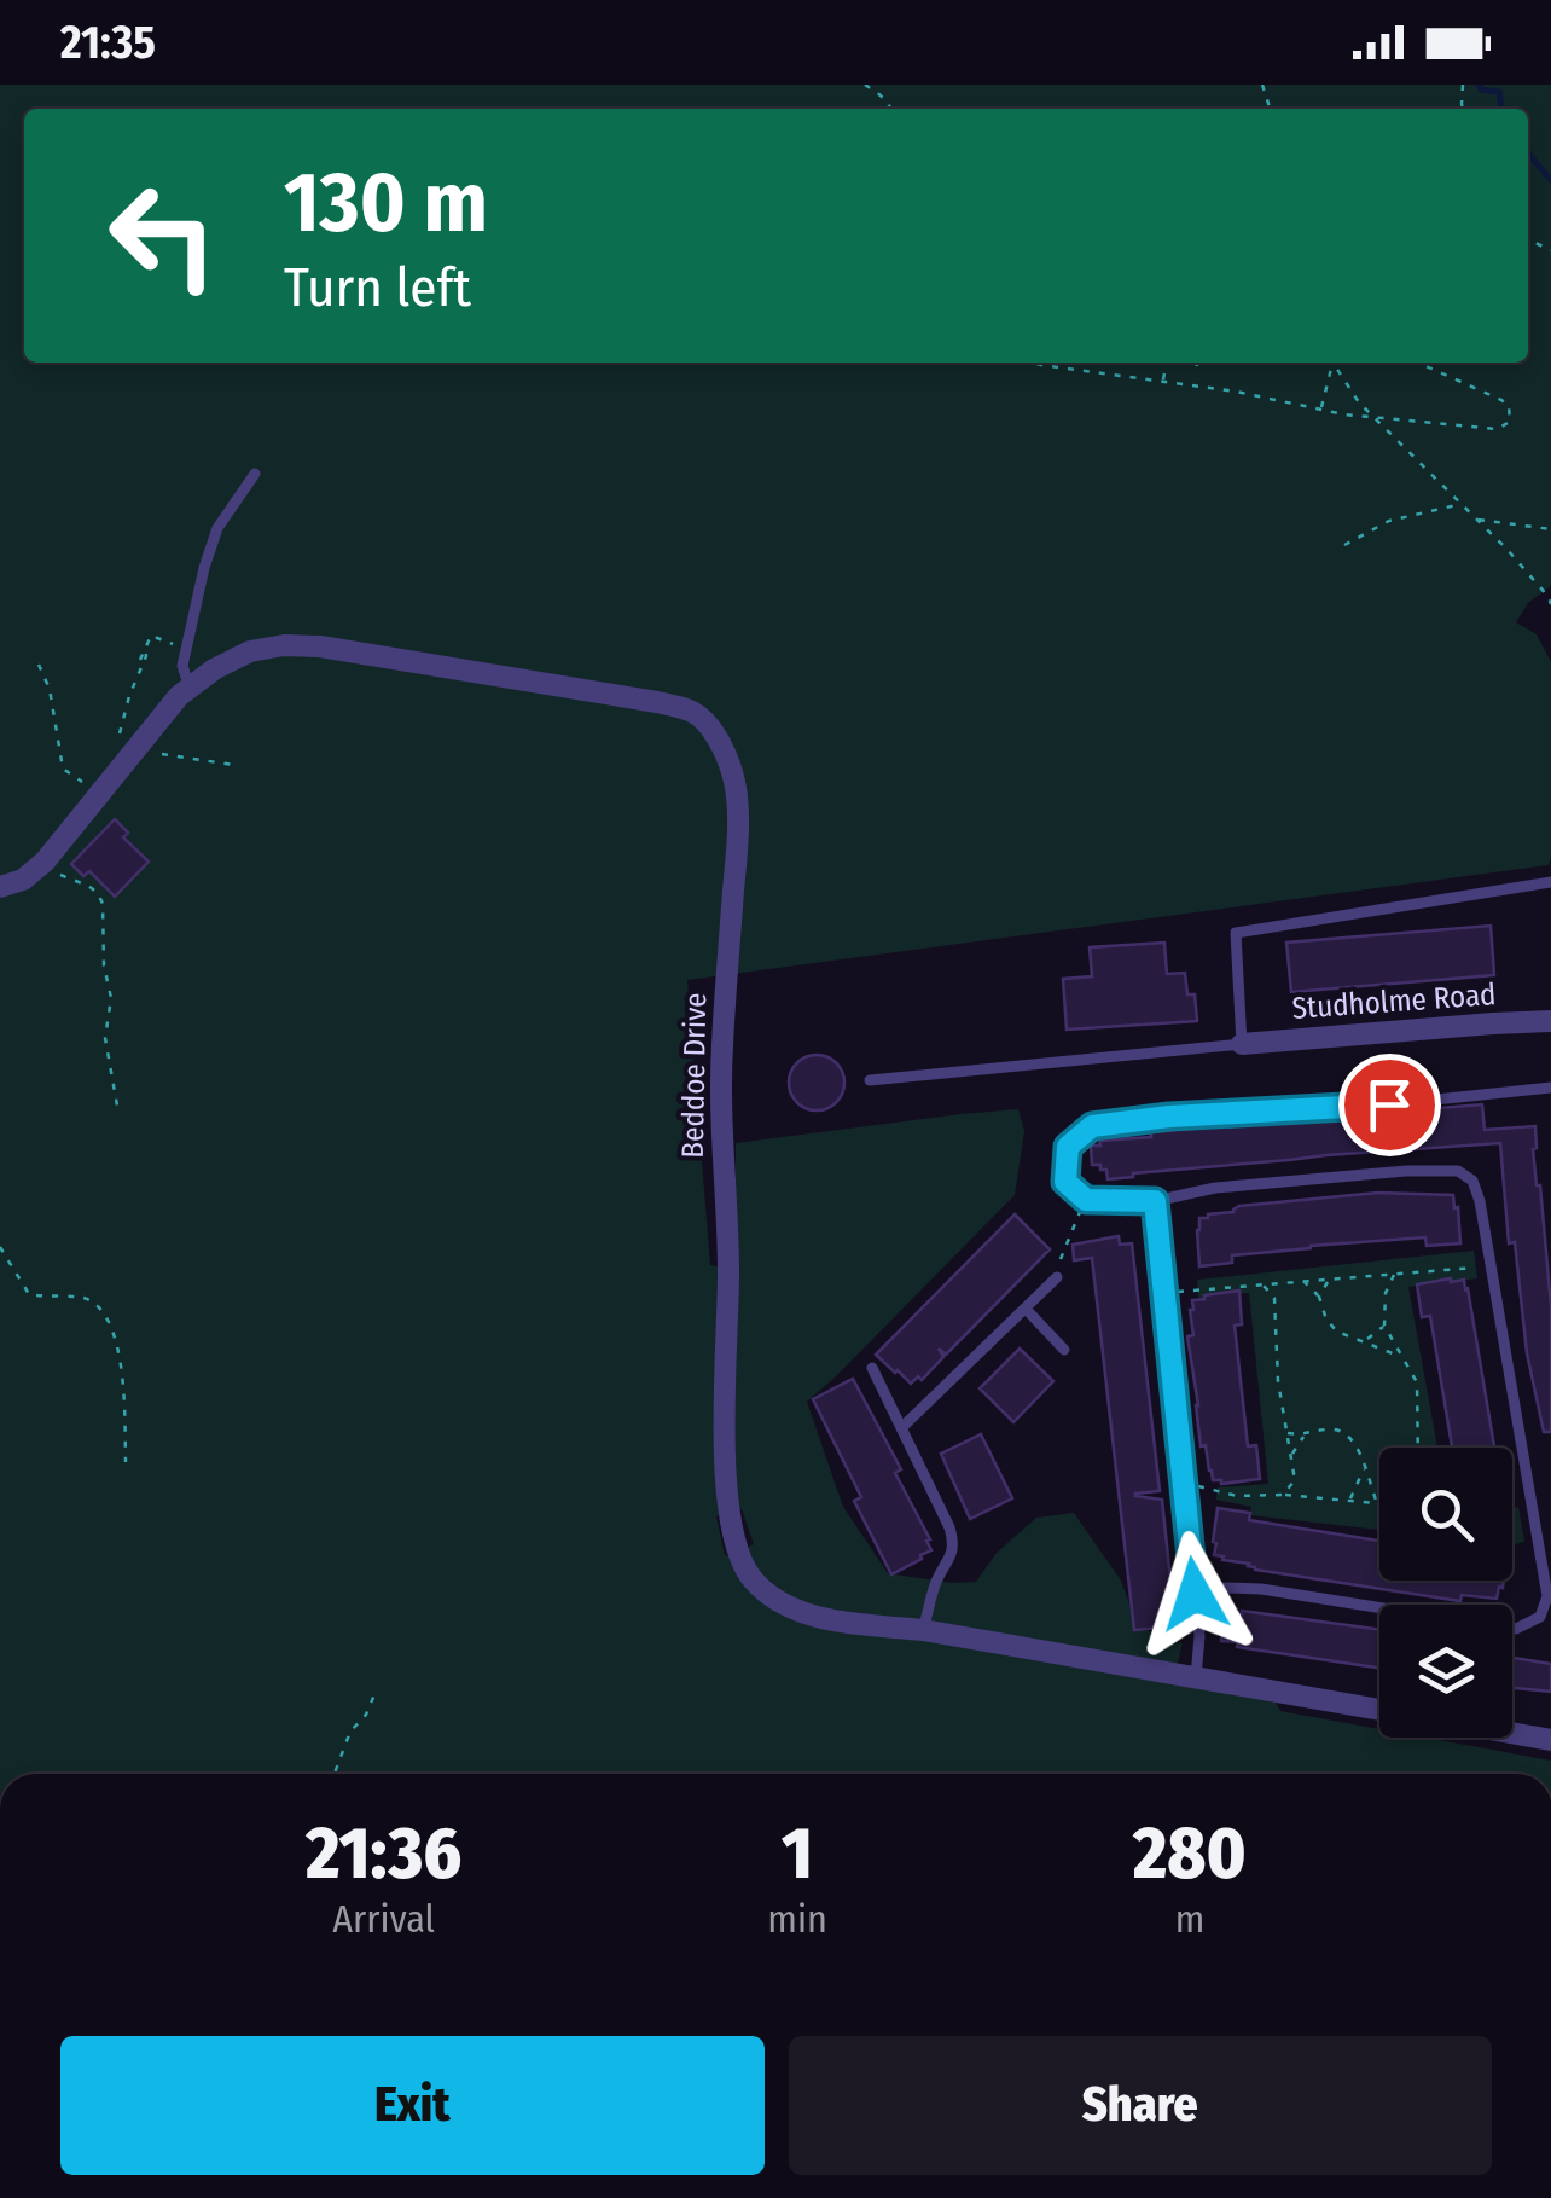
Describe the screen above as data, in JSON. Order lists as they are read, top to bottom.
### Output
{
  "streets": {
    "street": ["Studholme Road", "Beddoe Drive"]
  },
  "page": {
    "status": "21:35",
    "turn": ["130 m", "Turn left"],
    "eta": [
      "21:36",
      "Arrival",
      "1",
      "min",
      "280",
      "m"
    ],
    "buttons": ["Exit", "Share"]
  }
}
